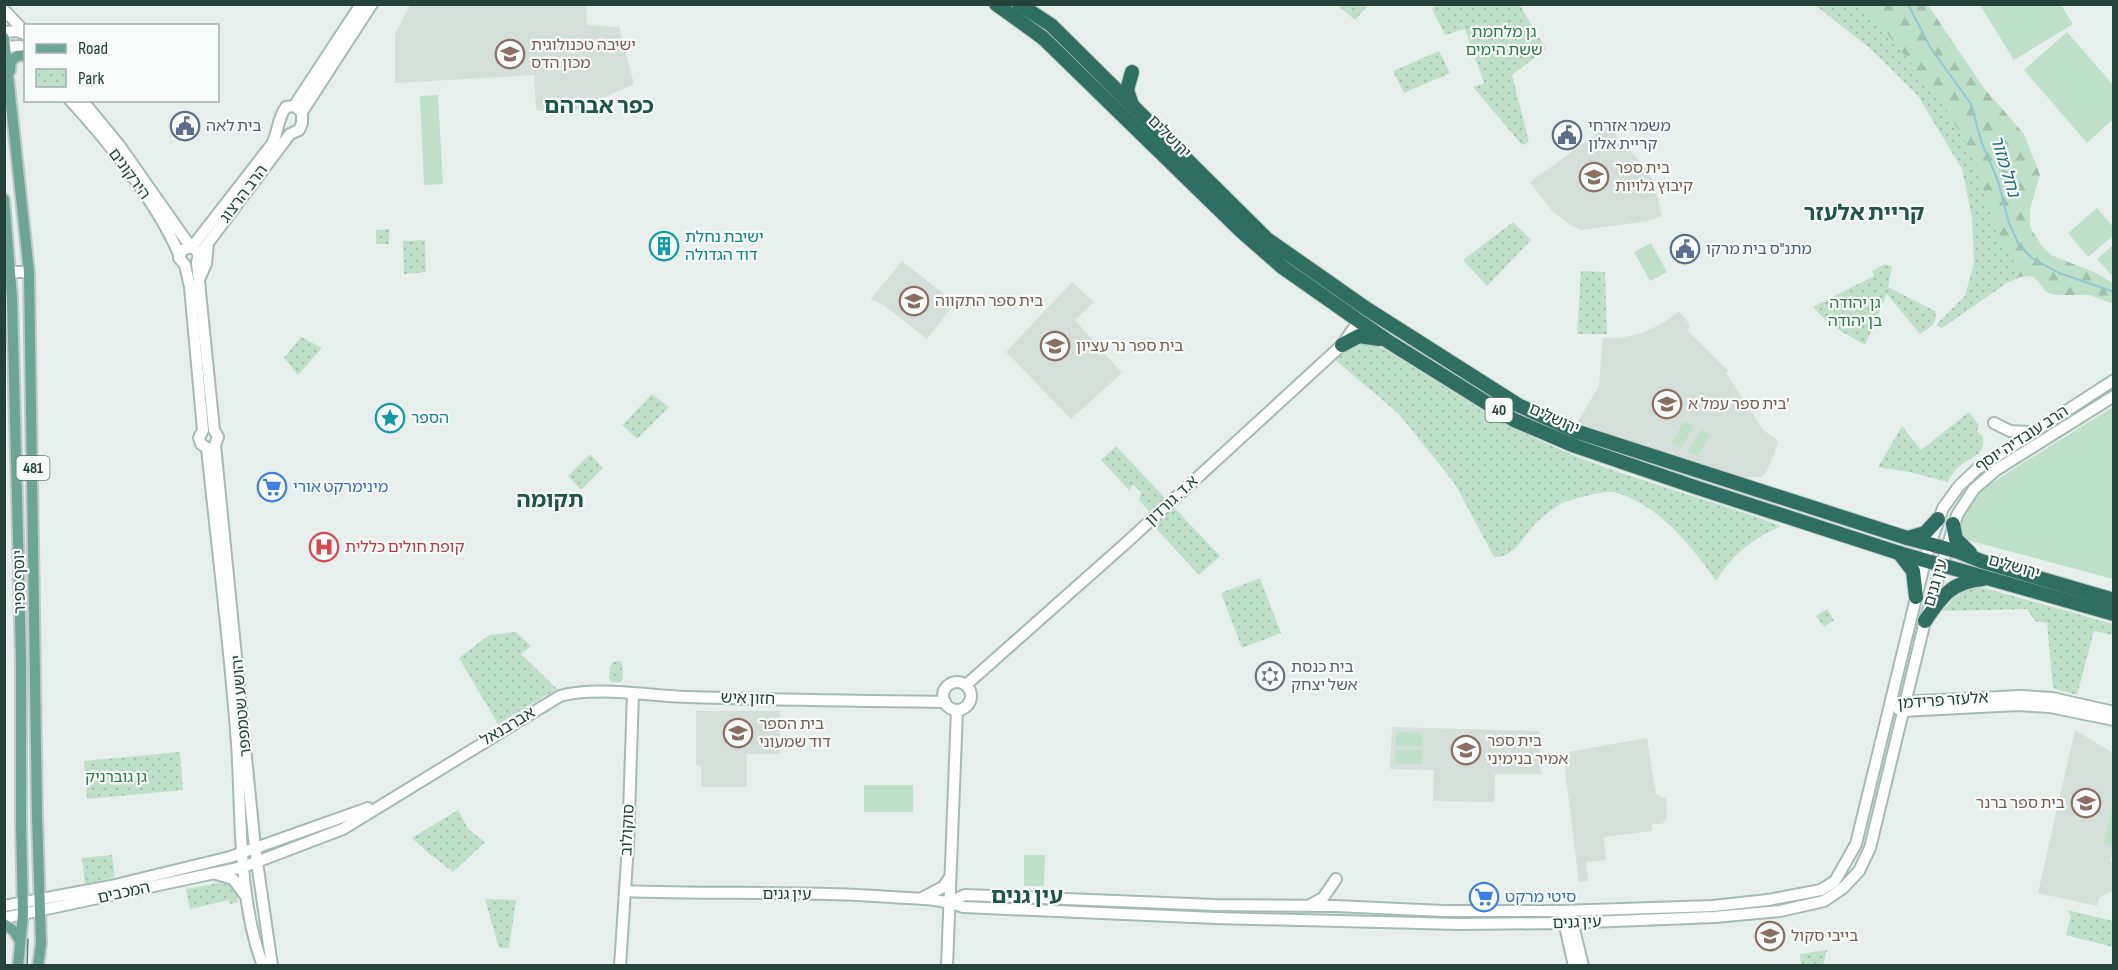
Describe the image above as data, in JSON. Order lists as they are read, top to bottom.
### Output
{
  "streets": {
    "highway": ["ירושלים", "40"],
    "main road": ["481", "יוסף ספיר"],
    "street": [
      "הירקונים",
      "הרב הרצוג",
      "הרב עובדיה יוסף",
      "א.ד. גורדון",
      "עין גנים",
      "חזון איש",
      "אלעזר פרידמן",
      "יהושע שטמפפר",
      "אברבנאל",
      "סוקולוב",
      "המכבים"
    ]
  },
  "crossings": [
    ["ירושלים", "הרב עובדיה יוסף"],
    ["ירושלים", "א.ד. גורדון"],
    ["ירושלים", "עין גנים"],
    ["הירקונים", "הרב הרצוג"],
    ["הרב עובדיה יוסף", "עין גנים"],
    ["481", "יוסף ספיר"],
    ["481", "המכבים"],
    ["א.ד. גורדון", "חזון איש"],
    ["יוסף ספיר", "המכבים"],
    ["עין גנים", "אלעזר פרידמן"],
    ["עין גנים", "סוקולוב"],
    ["חזון איש", "אברבנאל"],
    ["חזון איש", "סוקולוב"],
    ["יהושע שטמפפר", "אברבנאל"],
    ["יהושע שטמפפר", "המכבים"],
    ["אברבנאל", "סוקולוב"],
    ["אברבנאל", "המכבים"]
  ],
  "districts": [
    "כפר אברהם",
    "קריית אלעזר",
    "תקומה",
    "עין גנים"
  ],
  "water": ["נחל מזור"],
  "parks": ["גן מלחמת ששת הימים", "גן יהודה בן יהודה", "גן גוברניק"],
  "places": {
    "school or university": [
      "ישיבה טכנולוגית מכון הדס",
      "בית ספר קיבוץ גלויות",
      "בית ספר התקווה",
      "בית ספר נר עציון",
      "בית ספר עמל א'",
      "בית הספר דוד שמעוני",
      "בית ספר אמיר בנימיני",
      "בית ספר ברנר",
      "בייבי סקול"
    ],
    "public building": ["בית לאה", "משמר אזרחי קריית אלון", "מתנ\"ס בית מרקו"],
    "building": ["ישיבת נחלת דוד הגדולה"],
    "place": ["הספר"],
    "supermarket": ["מינימרקט אורי", "סיטי מרקט"],
    "hospital": ["קופת חולים כללית"],
    "synagogue": ["בית כנסת אשל יצחק"]
  },
  "legend": ["Road", "Park"]
}
